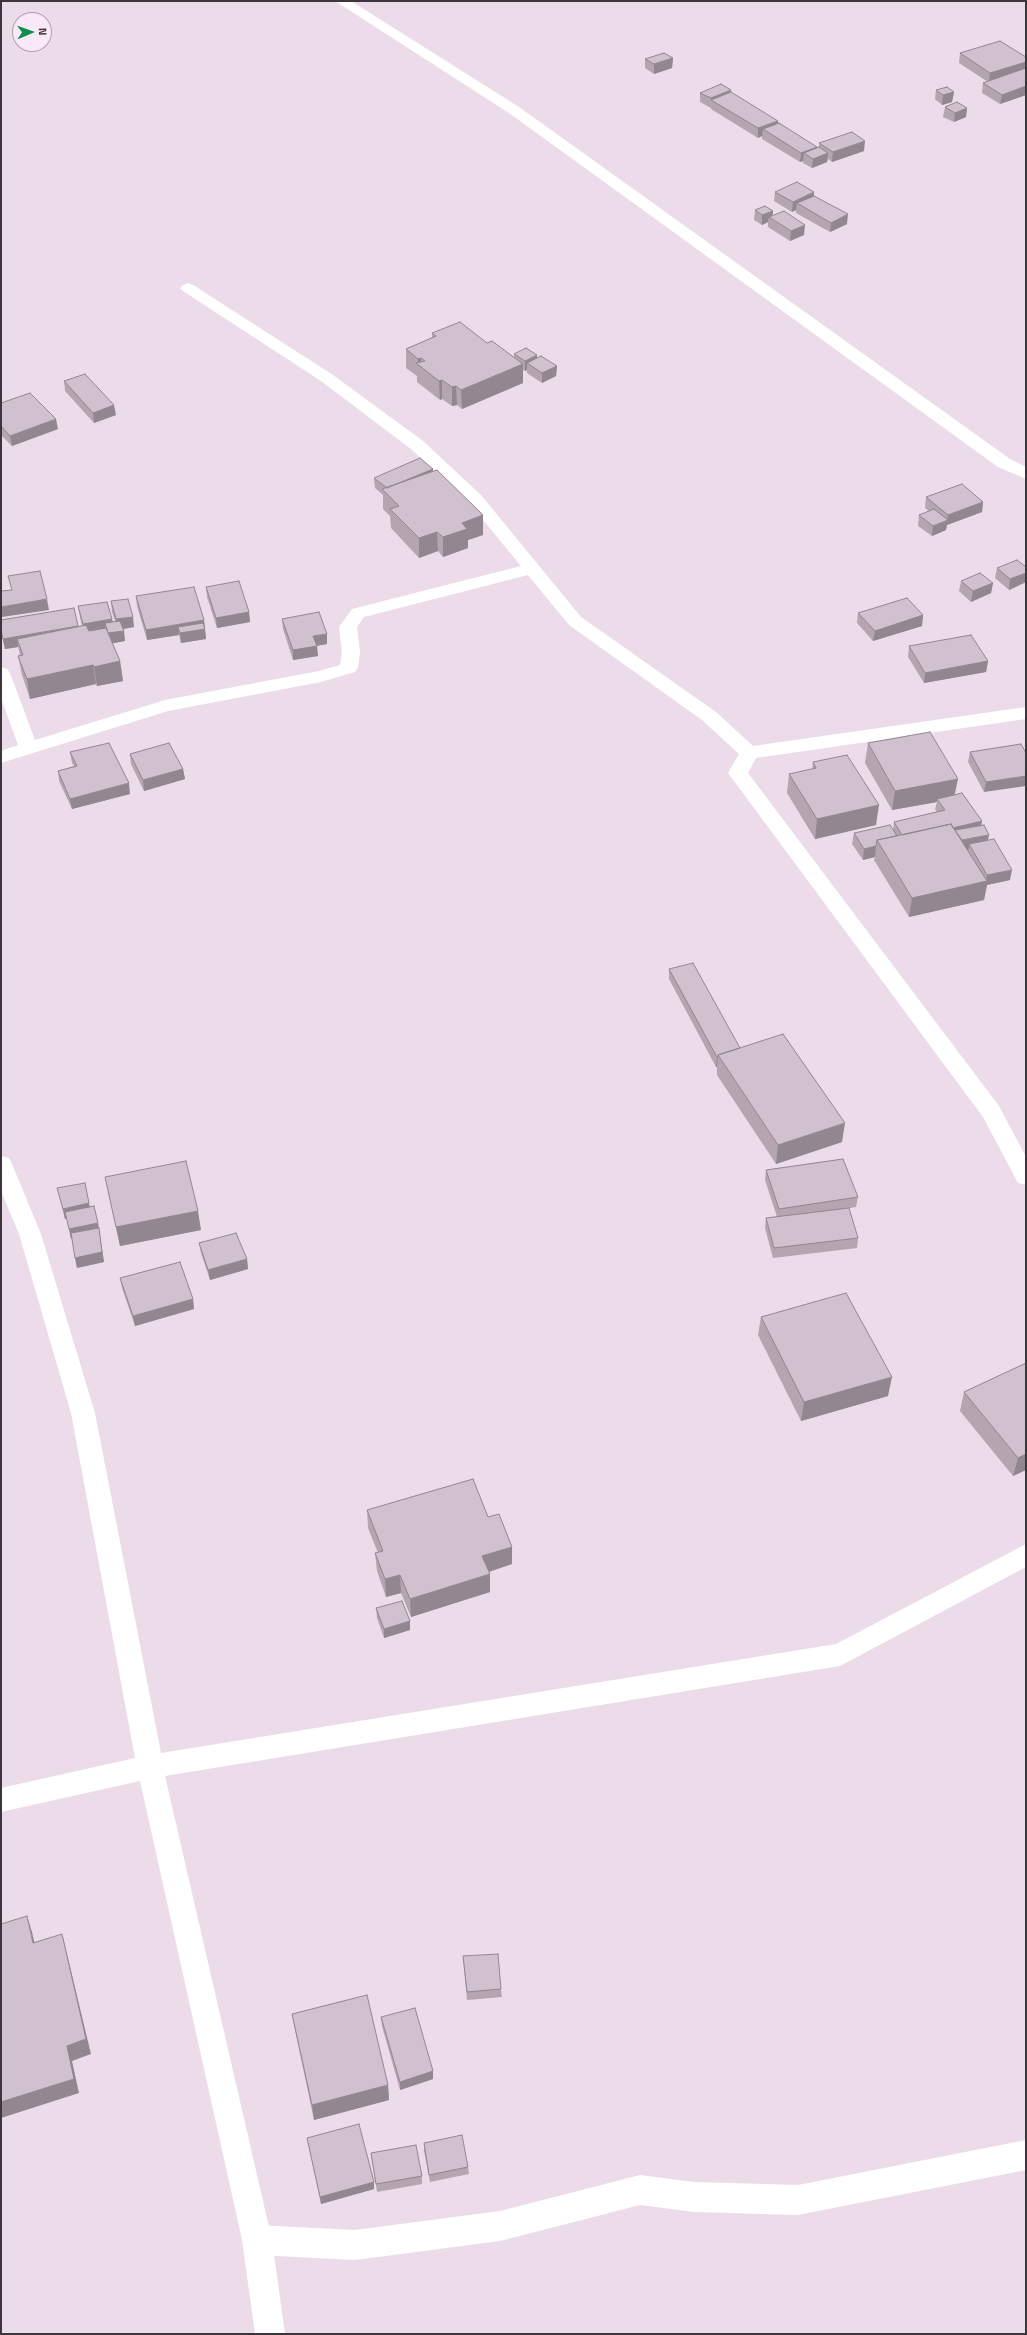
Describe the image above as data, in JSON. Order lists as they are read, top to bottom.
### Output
{
  "north": "right"
}
